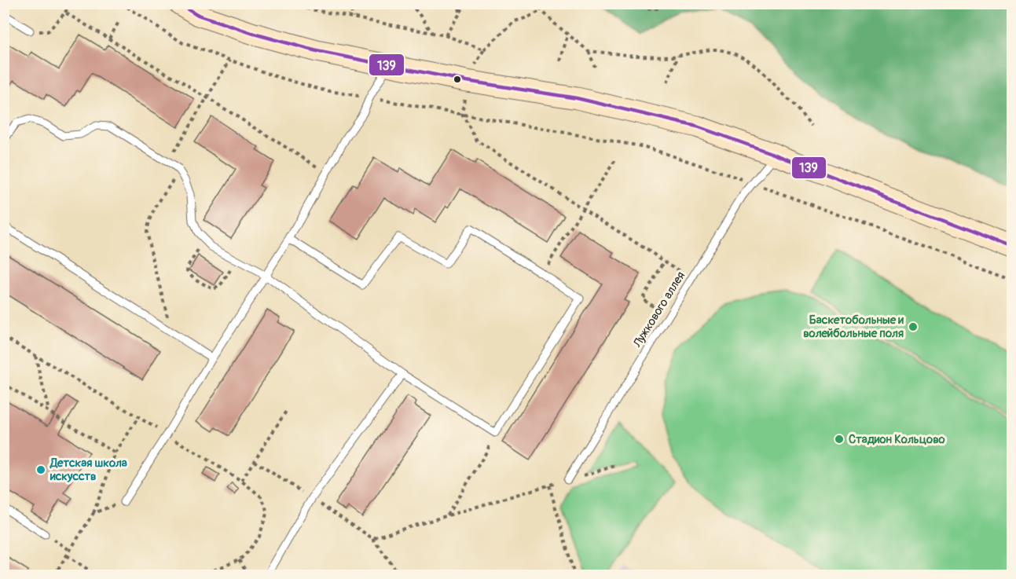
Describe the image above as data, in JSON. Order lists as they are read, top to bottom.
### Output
{
  "streets": {
    "lane": ["Лужкового аллея"]
  },
  "places": ["Баскетобольные и волейбольные поля", "Стадион Кольцово", "Детская школа искусств"],
  "lines": ["transit line 139"]
}
